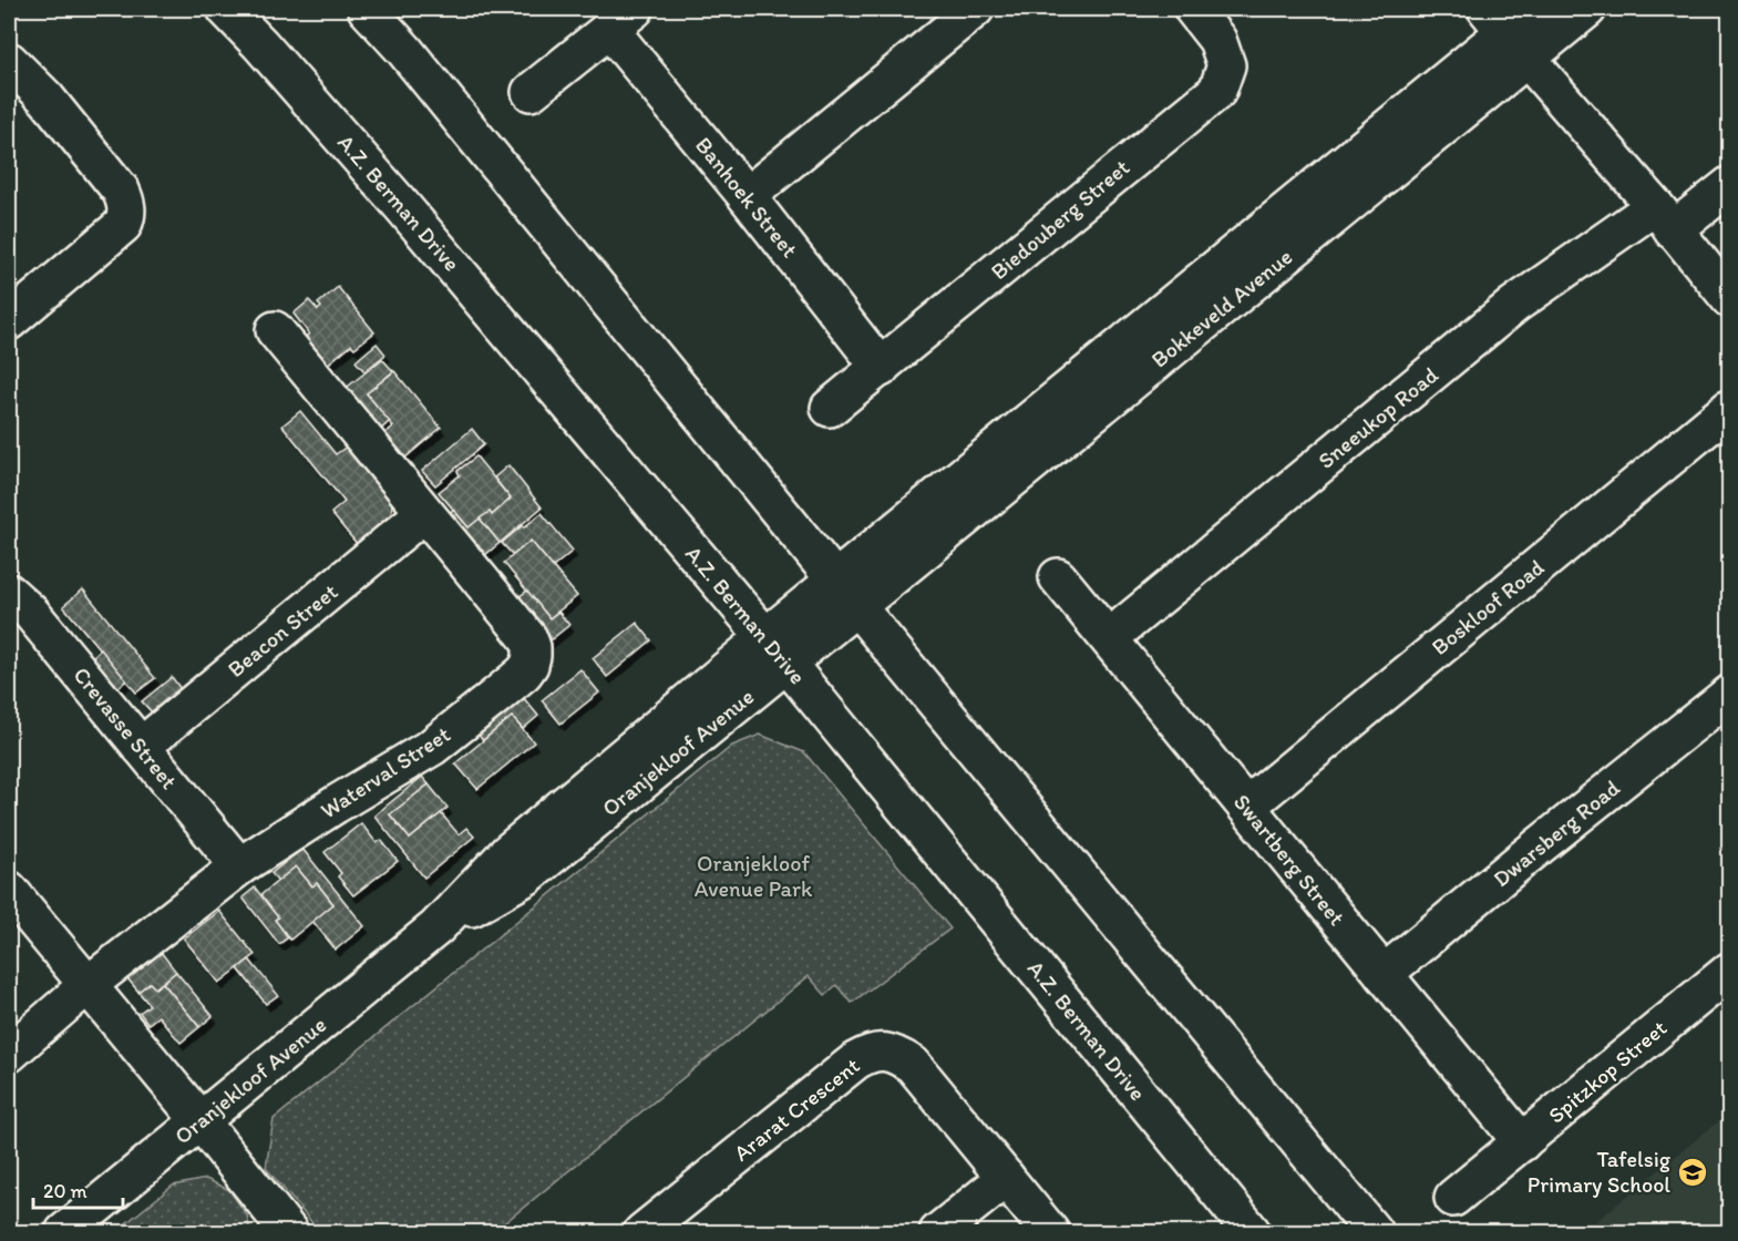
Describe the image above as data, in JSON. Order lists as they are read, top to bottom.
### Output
{
  "streets": {
    "street": [
      "Banhoek Street",
      "A.Z. Berman Drive",
      "Biedouberg Street",
      "Bokkeveld Avenue",
      "Sneeukop Road",
      "Boskloof Road",
      "Beacon Street",
      "Crevasse Street",
      "Oranjekloof Avenue",
      "Waterval Street",
      "Dwarsberg Road",
      "Swartberg Street",
      "Spitzkop Street",
      "Ararat Crescent"
    ]
  },
  "crossings": [
    ["Banhoek Street", "Biedouberg Street"],
    ["A.Z. Berman Drive", "Bokkeveld Avenue"],
    ["A.Z. Berman Drive", "Oranjekloof Avenue"],
    ["Bokkeveld Avenue", "Oranjekloof Avenue"],
    ["Sneeukop Road", "Swartberg Street"],
    ["Boskloof Road", "Swartberg Street"],
    ["Beacon Street", "Crevasse Street"],
    ["Beacon Street", "Waterval Street"],
    ["Crevasse Street", "Waterval Street"],
    ["Dwarsberg Road", "Swartberg Street"],
    ["Swartberg Street", "Spitzkop Street"]
  ],
  "parks": ["Oranjekloof Avenue Park"],
  "places": {
    "school or university": ["Tafelsig Primary School"]
  },
  "scale_bar": "20 m"
}
